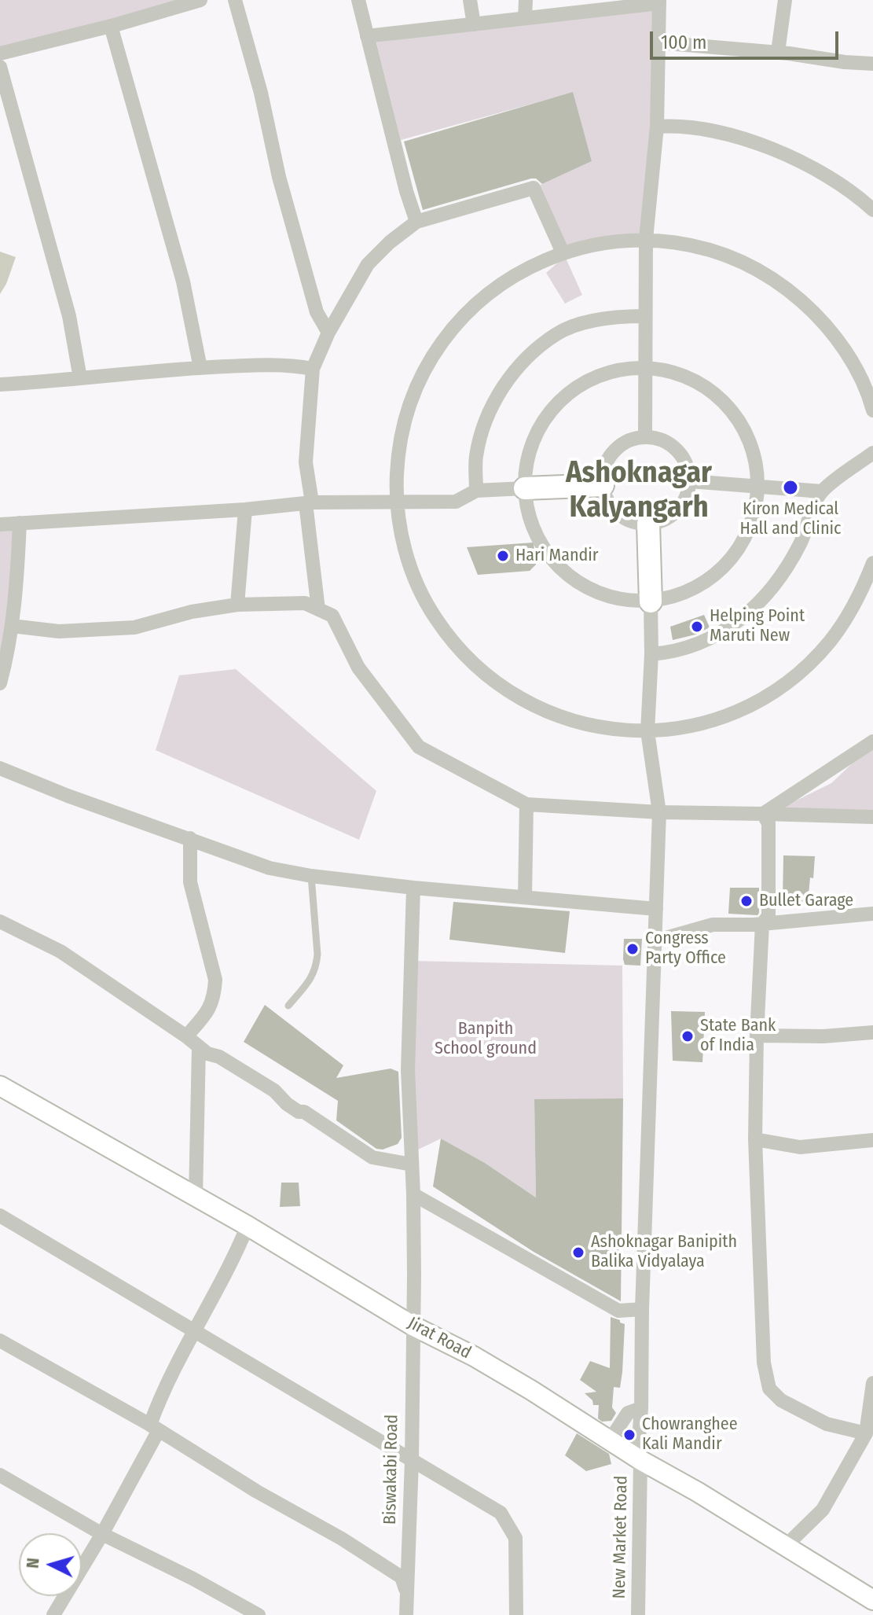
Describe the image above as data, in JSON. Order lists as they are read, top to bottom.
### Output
{
  "streets": {
    "main road": ["Jirat Road"],
    "street": ["Biswakabi Road", "New Market Road"]
  },
  "crossings": [
    ["Jirat Road", "Biswakabi Road"],
    ["Jirat Road", "New Market Road"]
  ],
  "districts": ["Ashoknagar Kalyangarh"],
  "parks": ["Banpith School ground"],
  "places": [
    "Kiron Medical Hall and Clinic",
    "Hari Mandir",
    "Helping Point Maruti New",
    "Bullet Garage",
    "Congress Party Office",
    "State Bank of India",
    "Ashoknagar Banipith Balika Vidyalaya",
    "Chowranghee Kali Mandir"
  ],
  "scale_bar": "100 m",
  "north": "left"
}
